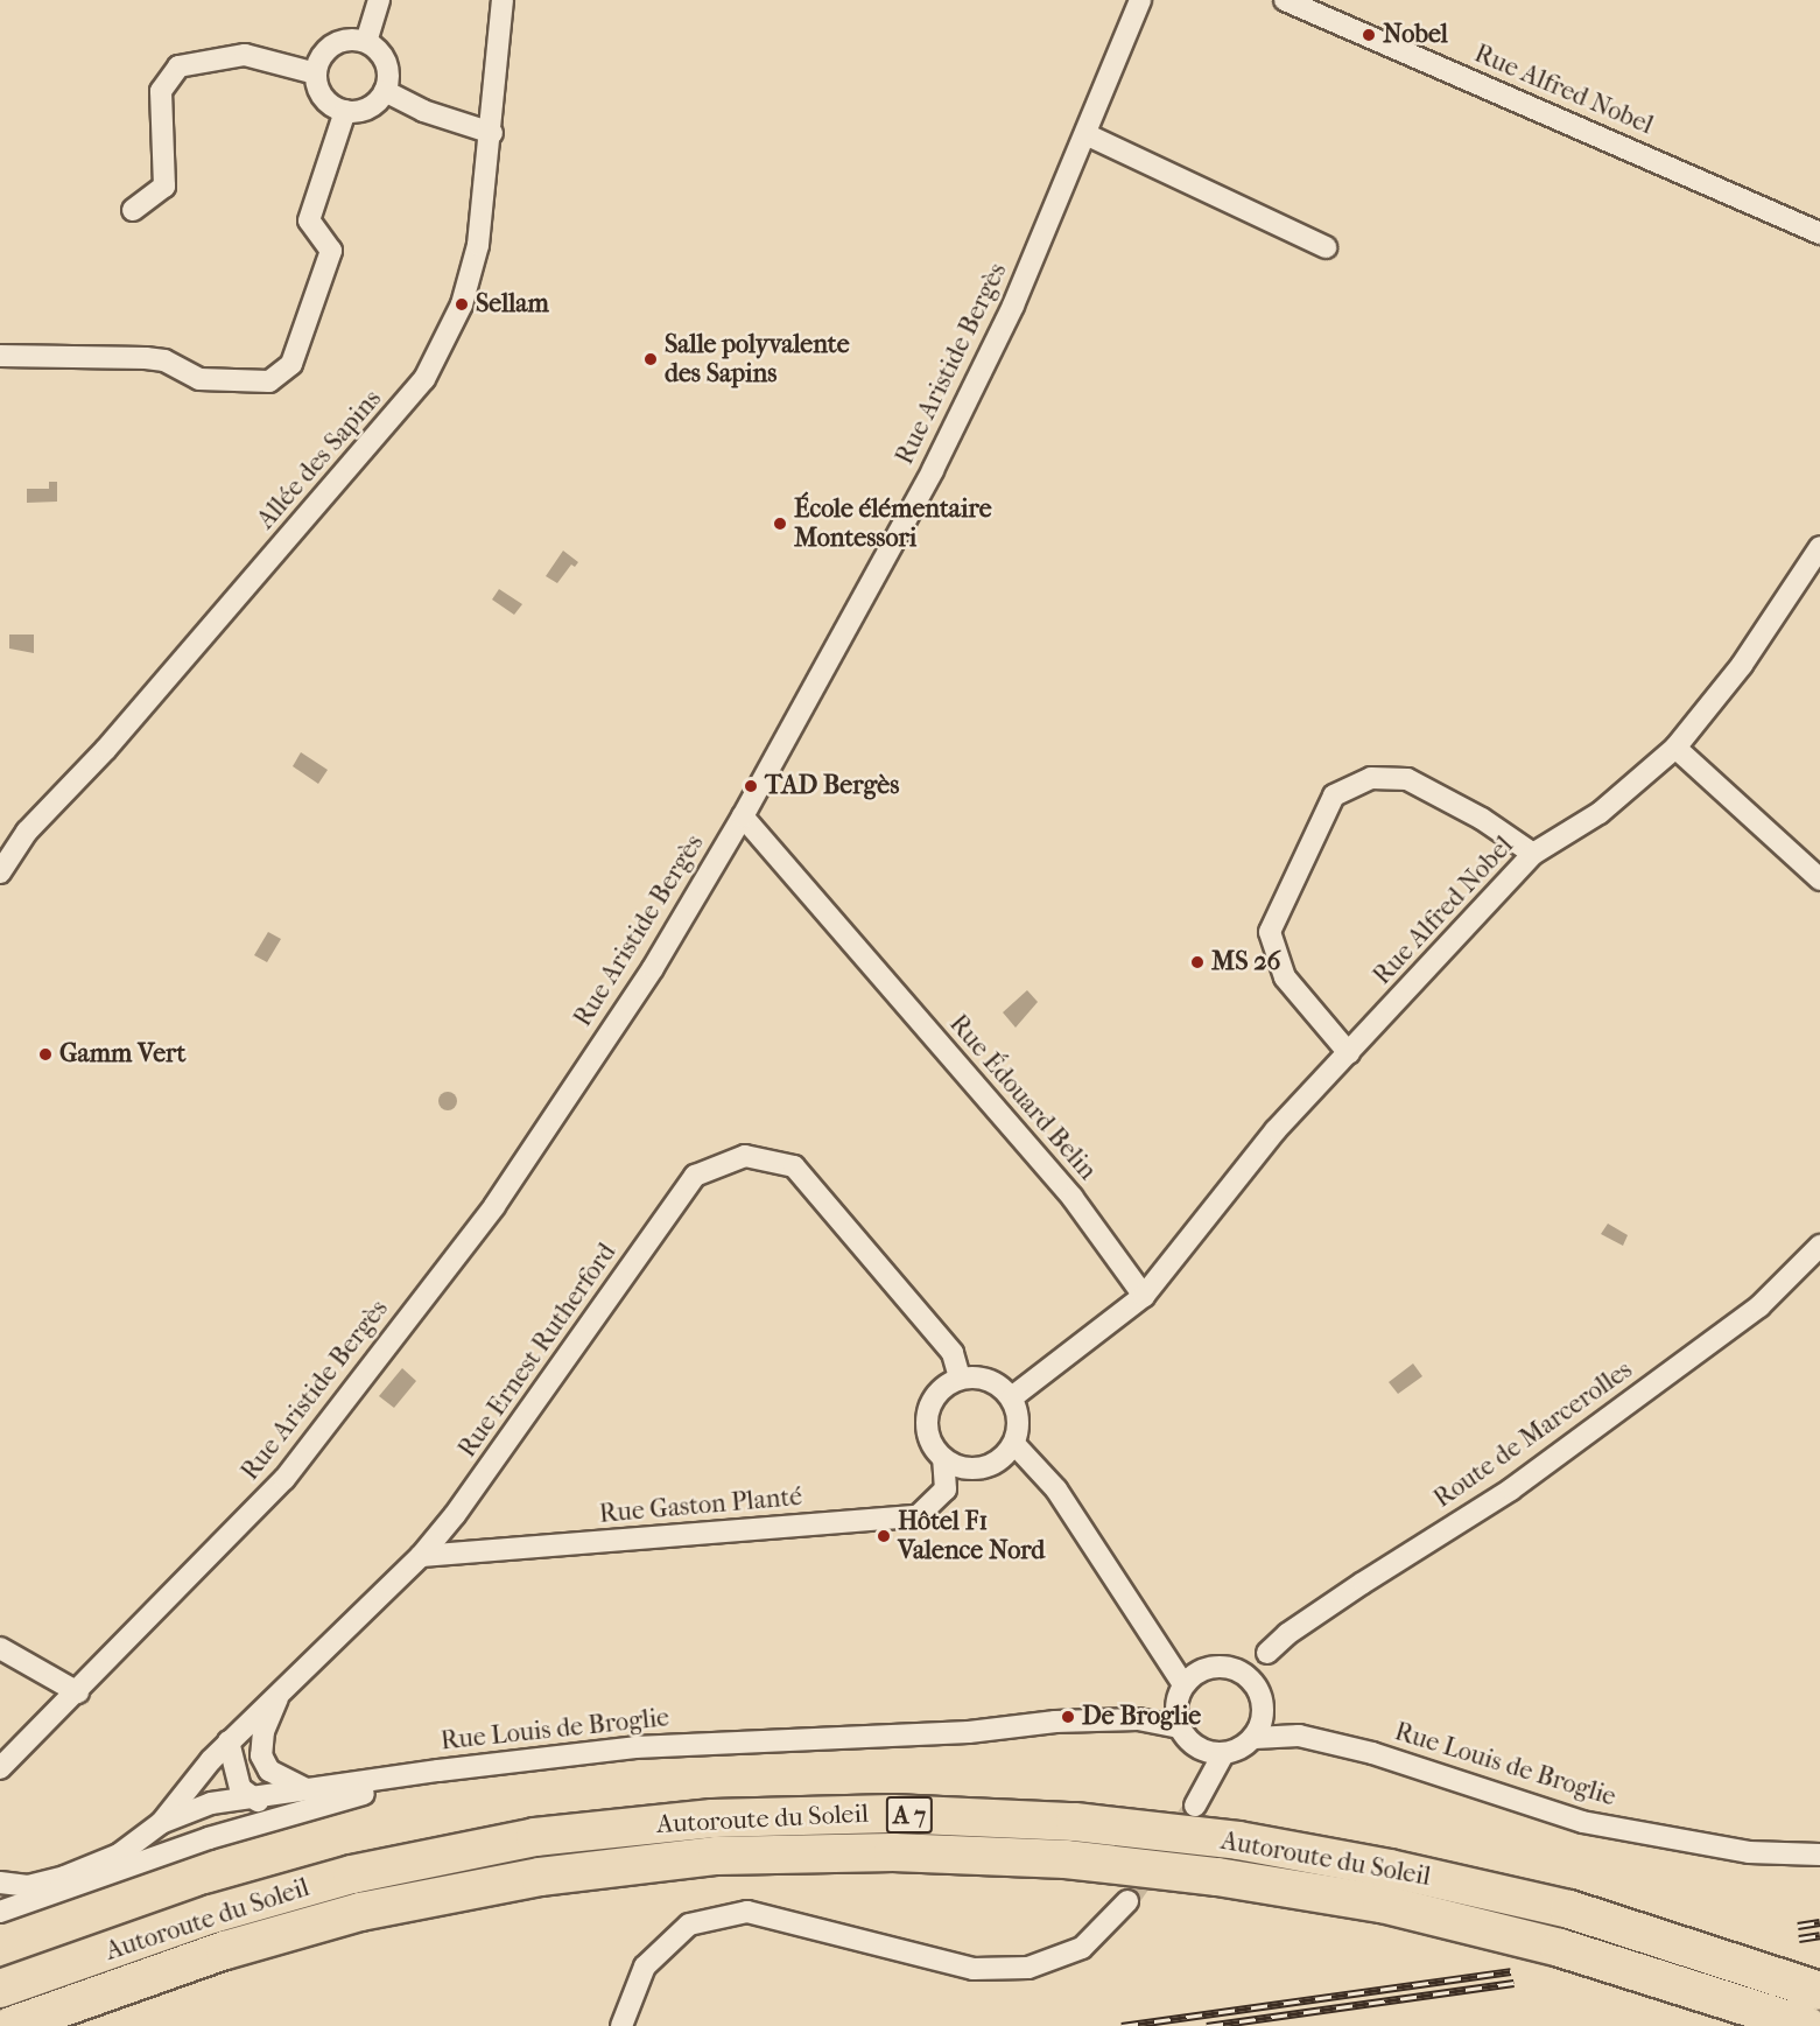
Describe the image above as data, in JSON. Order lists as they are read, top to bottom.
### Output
{
  "streets": {
    "highway": ["A 7", "Autoroute du Soleil"],
    "street": [
      "Rue Alfred Nobel",
      "Rue Aristide Bergès",
      "Allée des Sapins",
      "Rue Édouard Belin",
      "Rue Ernest Rutherford",
      "Route de Marcerolles",
      "Rue Gaston Planté",
      "Rue Louis de Broglie"
    ]
  },
  "crossings": [
    ["Rue Alfred Nobel", "Rue Édouard Belin"],
    ["Rue Aristide Bergès", "Rue Édouard Belin"],
    ["Rue Ernest Rutherford", "Rue Gaston Planté"],
    ["Rue Ernest Rutherford", "Rue Louis de Broglie"],
    ["Route de Marcerolles", "Rue Louis de Broglie"]
  ],
  "places": [
    "Nobel",
    "Sellam",
    "Salle polyvalente des Sapins",
    "École élémentaire Montessori",
    "TAD Bergès",
    "MS 26",
    "Gamm Vert",
    "Hôtel F1 Valence Nord",
    "De Broglie"
  ]
}
